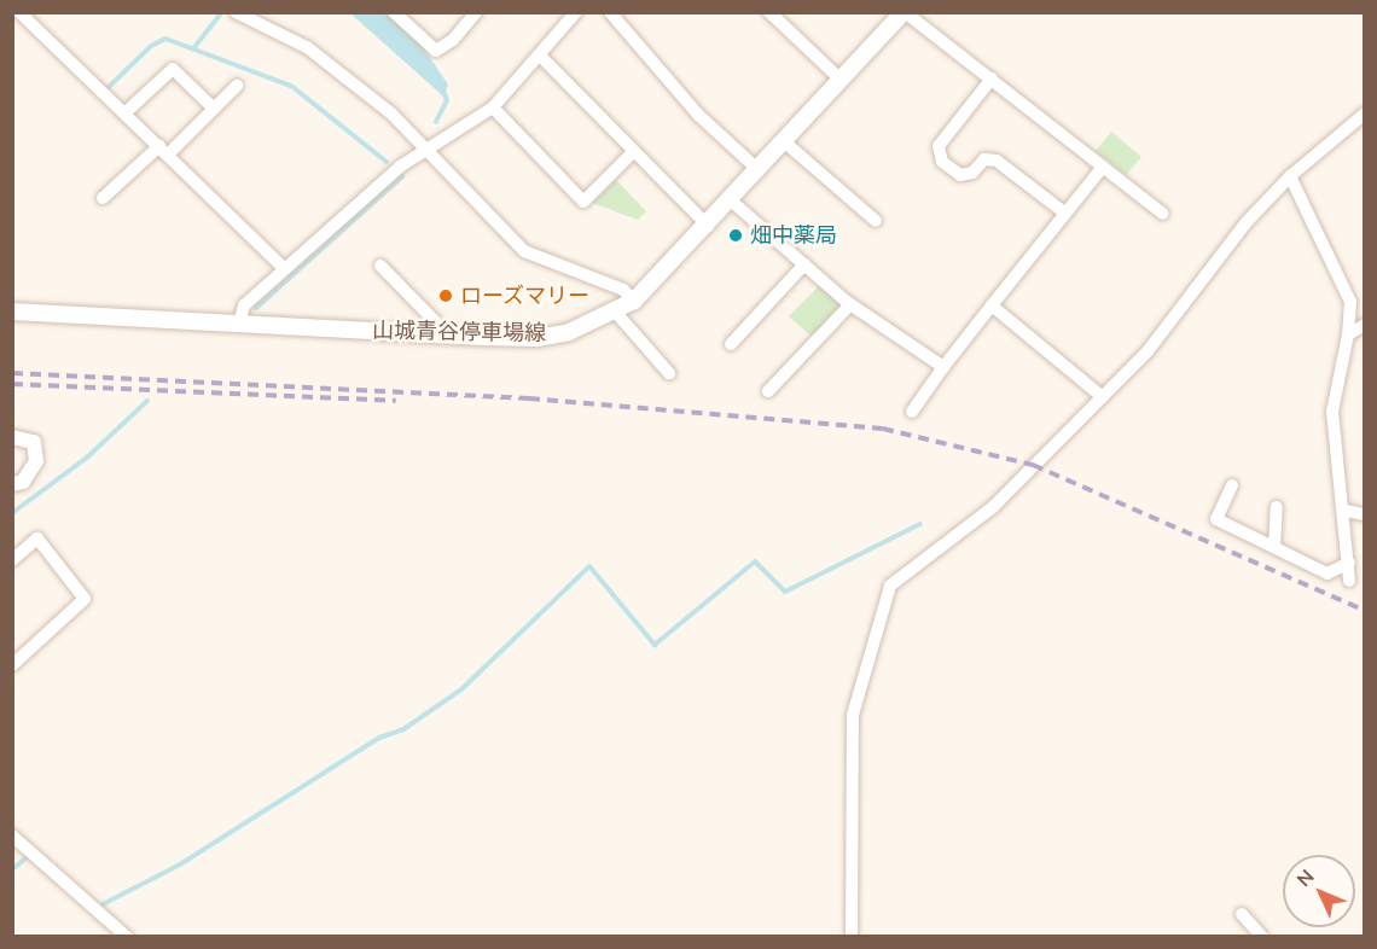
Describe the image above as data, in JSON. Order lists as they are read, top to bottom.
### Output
{
  "streets": {
    "main road": ["山城青谷停車場線"]
  },
  "places": ["畑中薬局", "ローズマリー"],
  "north": "top left"
}
